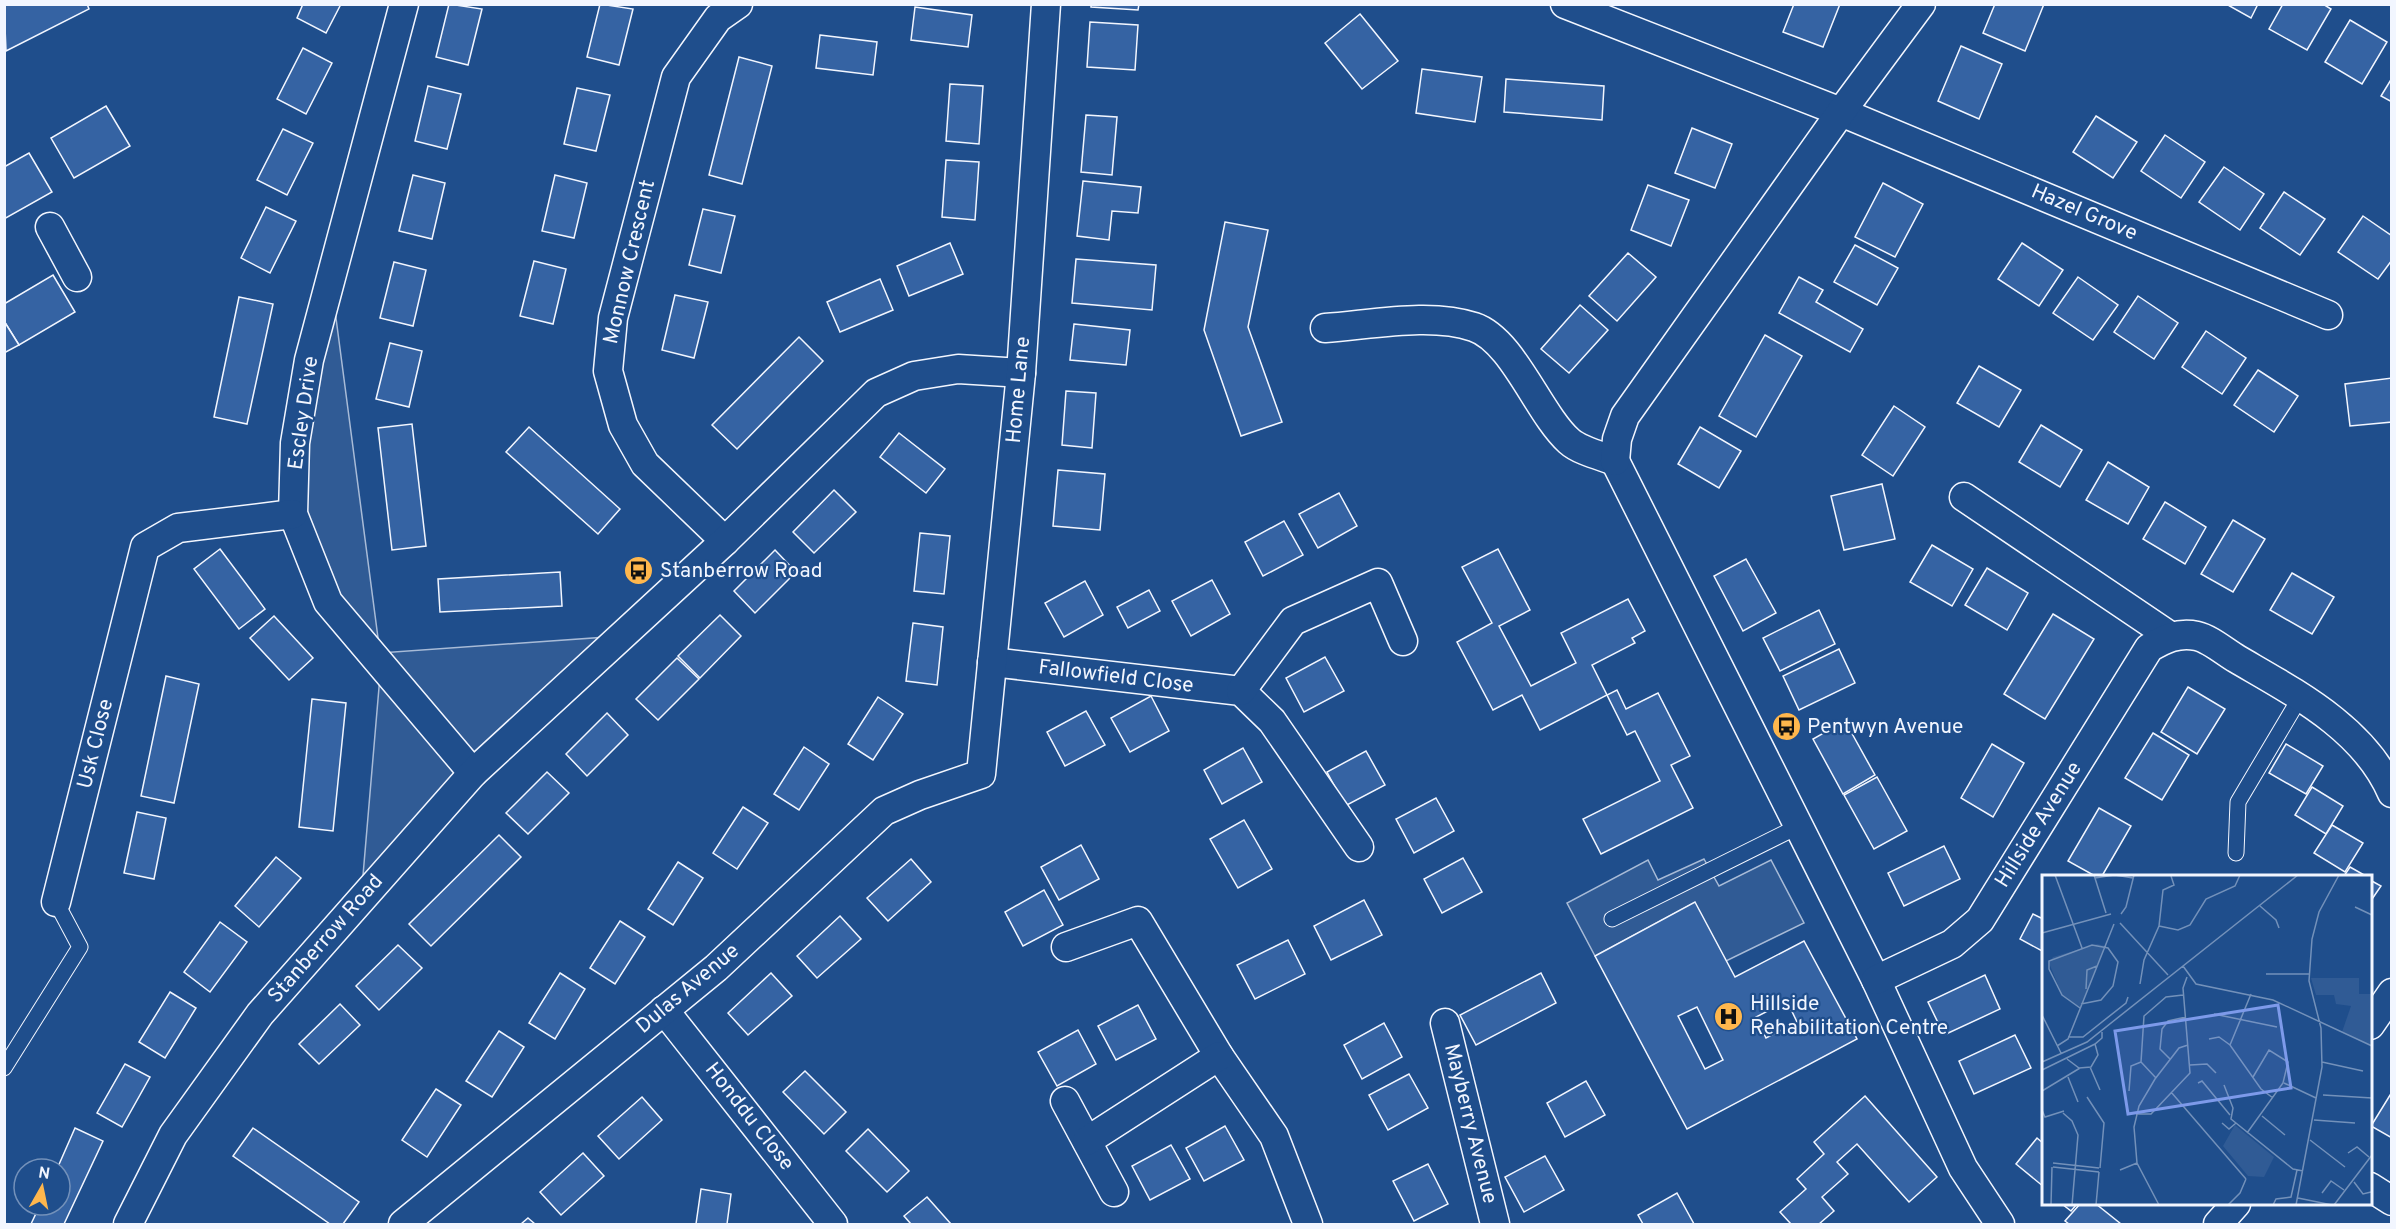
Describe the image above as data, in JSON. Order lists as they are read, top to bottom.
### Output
{
  "streets": {
    "street": [
      "Hazel Grove",
      "Monnow Crescent",
      "Home Lane",
      "Escley Drive",
      "Fallowfield Close",
      "Usk Close",
      "Hillside Avenue",
      "Stanberrow Road",
      "Dulas Avenue",
      "Honddu Close",
      "Mayberry Avenue"
    ]
  },
  "crossings": [
    ["Monnow Crescent", "Stanberrow Road"],
    ["Home Lane", "Fallowfield Close"],
    ["Home Lane", "Stanberrow Road"],
    ["Home Lane", "Dulas Avenue"],
    ["Escley Drive", "Usk Close"],
    ["Escley Drive", "Stanberrow Road"],
    ["Dulas Avenue", "Honddu Close"]
  ],
  "places": {
    "bus stop": ["Stanberrow Road", "Pentwyn Avenue"],
    "hospital": ["Hillside Rehabilitation Centre"]
  },
  "north": "top"
}
